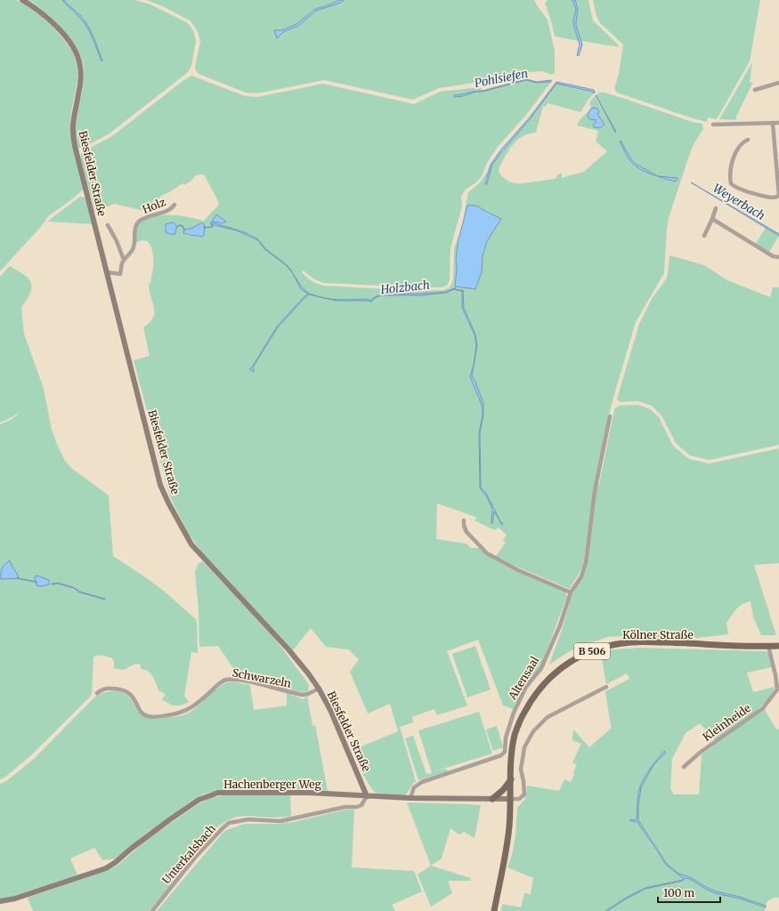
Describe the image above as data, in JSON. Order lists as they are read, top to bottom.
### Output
{
  "streets": {
    "main road": ["Kölner Straße", "B 506"],
    "street": [
      "Biesfelder Straße",
      "Holz",
      "Schwarzeln",
      "Altensaal",
      "Kleinheide",
      "Hachenberger Weg",
      "Unterkalsbach"
    ]
  },
  "crossings": [
    ["Biesfelder Straße", "Holz"],
    ["Biesfelder Straße", "Schwarzeln"],
    ["Biesfelder Straße", "Hachenberger Weg"],
    ["Biesfelder Straße", "Unterkalsbach"],
    ["Kölner Straße", "Kleinheide"],
    ["Kölner Straße", "Hachenberger Weg"],
    ["Altensaal", "Hachenberger Weg"],
    ["Hachenberger Weg", "Unterkalsbach"]
  ],
  "water": ["Pohlsiefen", "Weyerbach", "Holzbach"],
  "scale_bar": "100 m"
}
